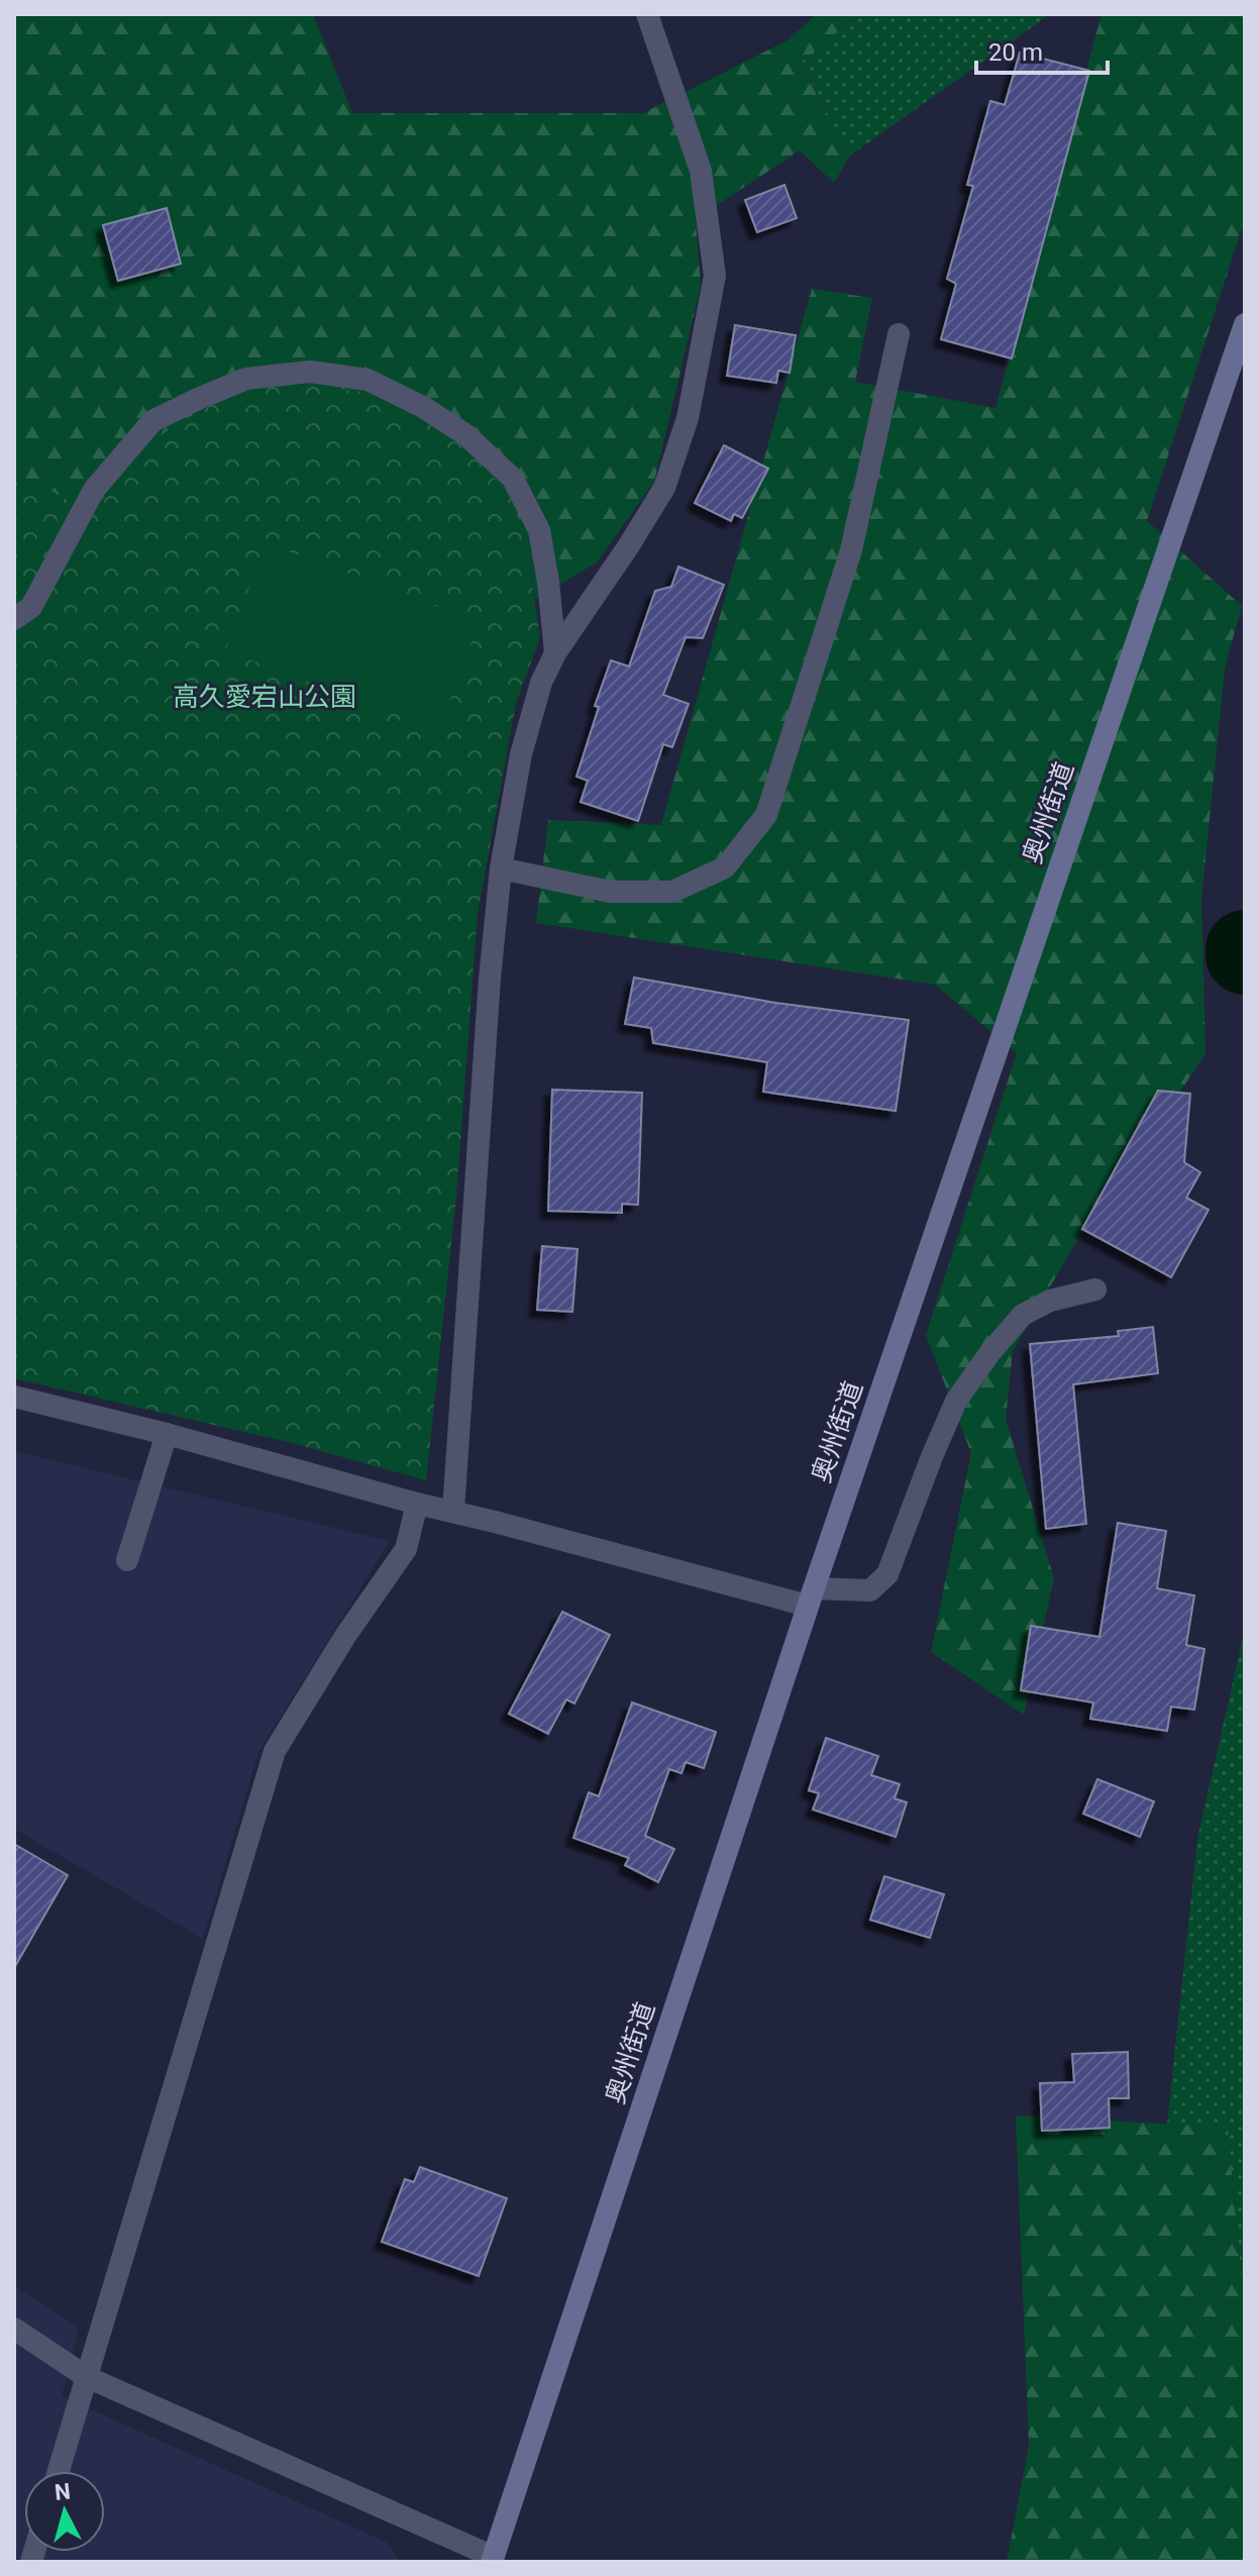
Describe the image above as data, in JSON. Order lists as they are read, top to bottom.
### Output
{
  "streets": {
    "main road": ["奥州街道"]
  },
  "parks": ["高久愛宕山公園"],
  "scale_bar": "20 m",
  "north": "top"
}
